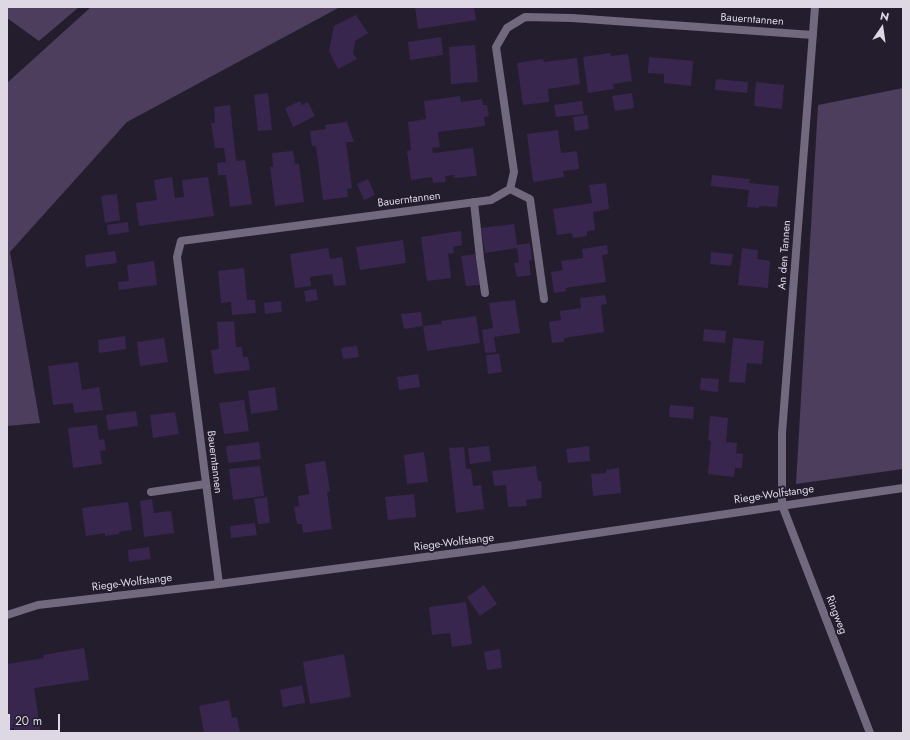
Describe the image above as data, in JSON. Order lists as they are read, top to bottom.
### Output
{
  "streets": {
    "street": [
      "Bauerntannen",
      "An den Tannen",
      "Riege-Wolfstange",
      "Ringweg"
    ]
  },
  "crossings": [
    ["Bauerntannen", "An den Tannen"],
    ["Bauerntannen", "Riege-Wolfstange"],
    ["An den Tannen", "Riege-Wolfstange"],
    ["An den Tannen", "Ringweg"],
    ["Riege-Wolfstange", "Ringweg"]
  ],
  "scale_bar": "20 m",
  "north": "top"
}
